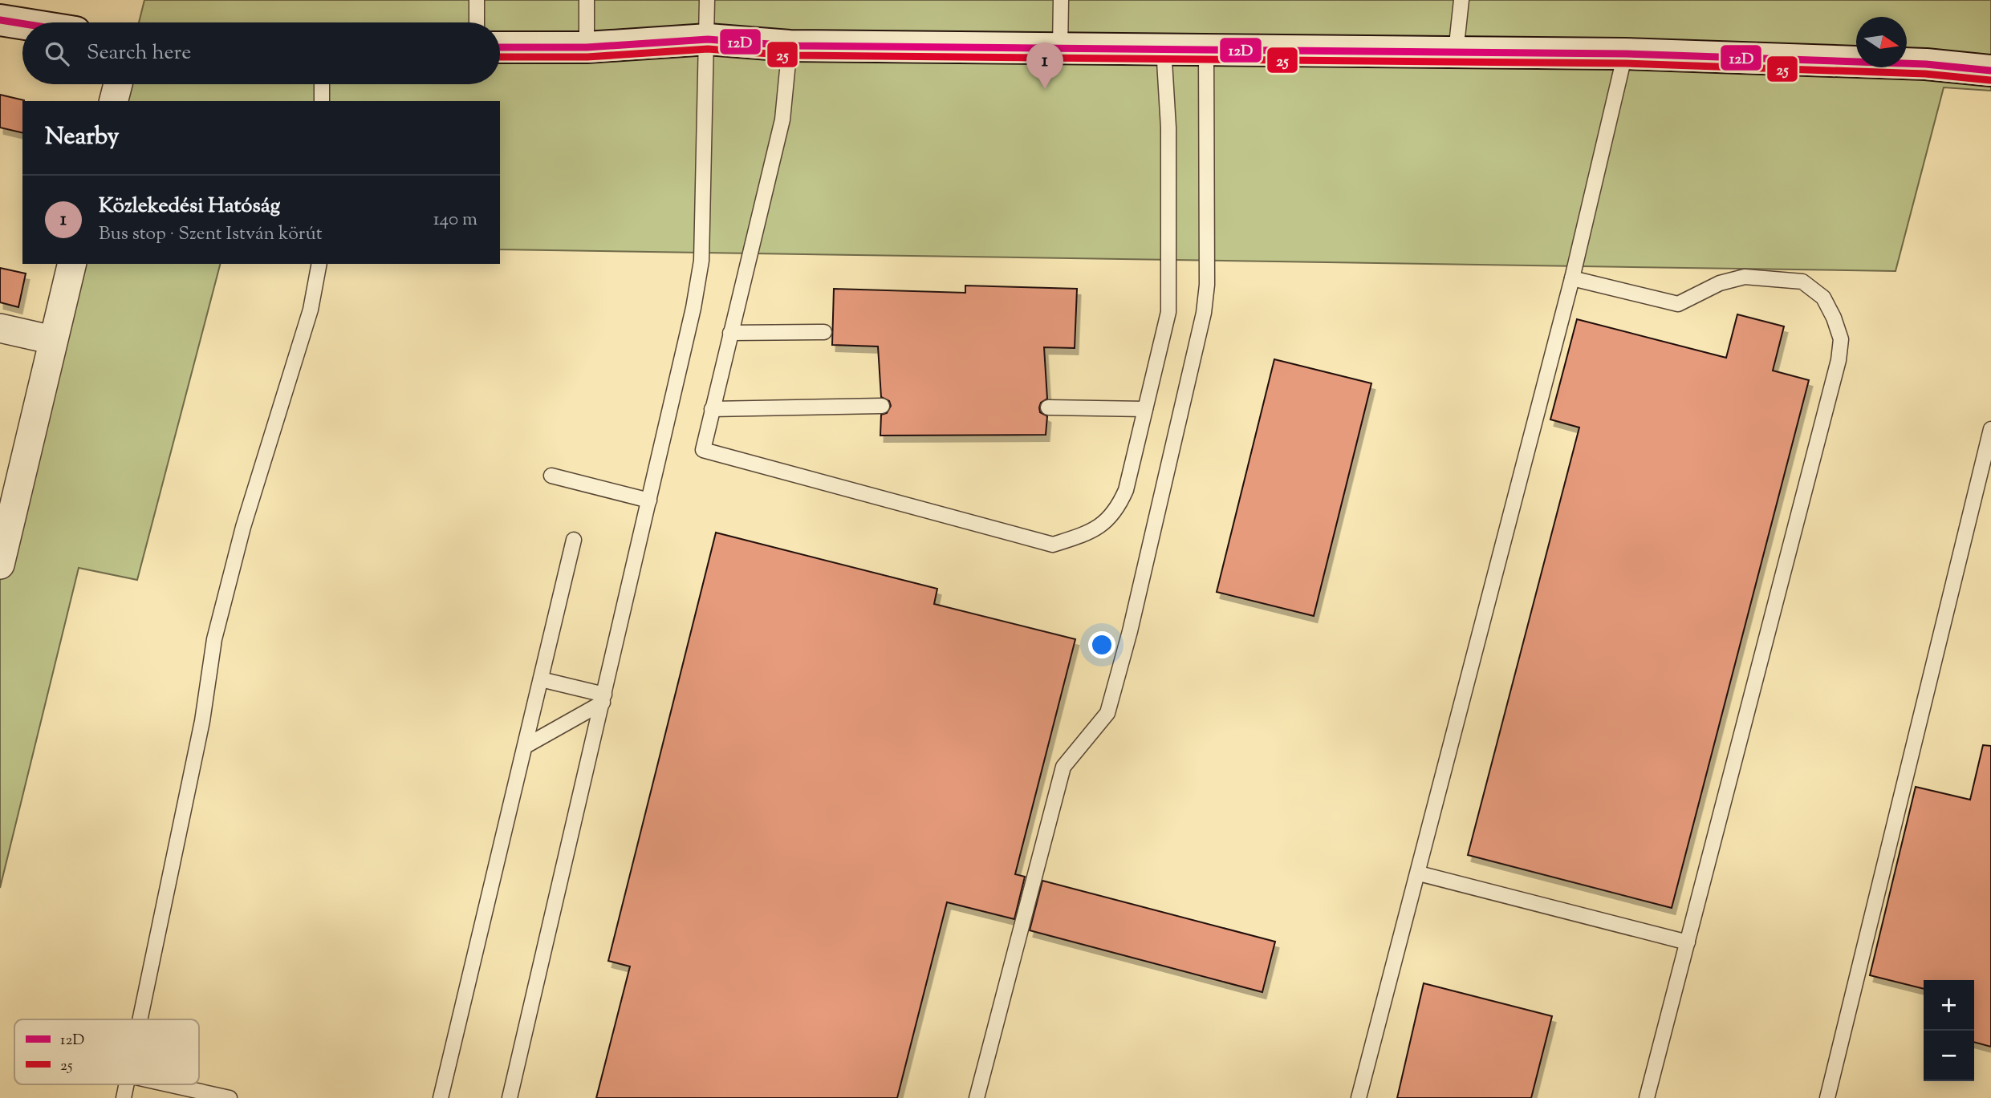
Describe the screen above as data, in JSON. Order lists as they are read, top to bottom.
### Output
{
  "lines": ["transit line 12D", "transit line 25"],
  "legend": ["12D", "25"],
  "north": "right",
  "page": {
    "search": "Search here",
    "pins": "1",
    "heading": "Nearby",
    "list": [
      {
        "mark": "1",
        "name": "Közlekedési Hatóság",
        "note": "Bus stop · Szent István körút",
        "value": "140 m"
      }
    ],
    "map_buttons": ["+", "−"]
  }
}
